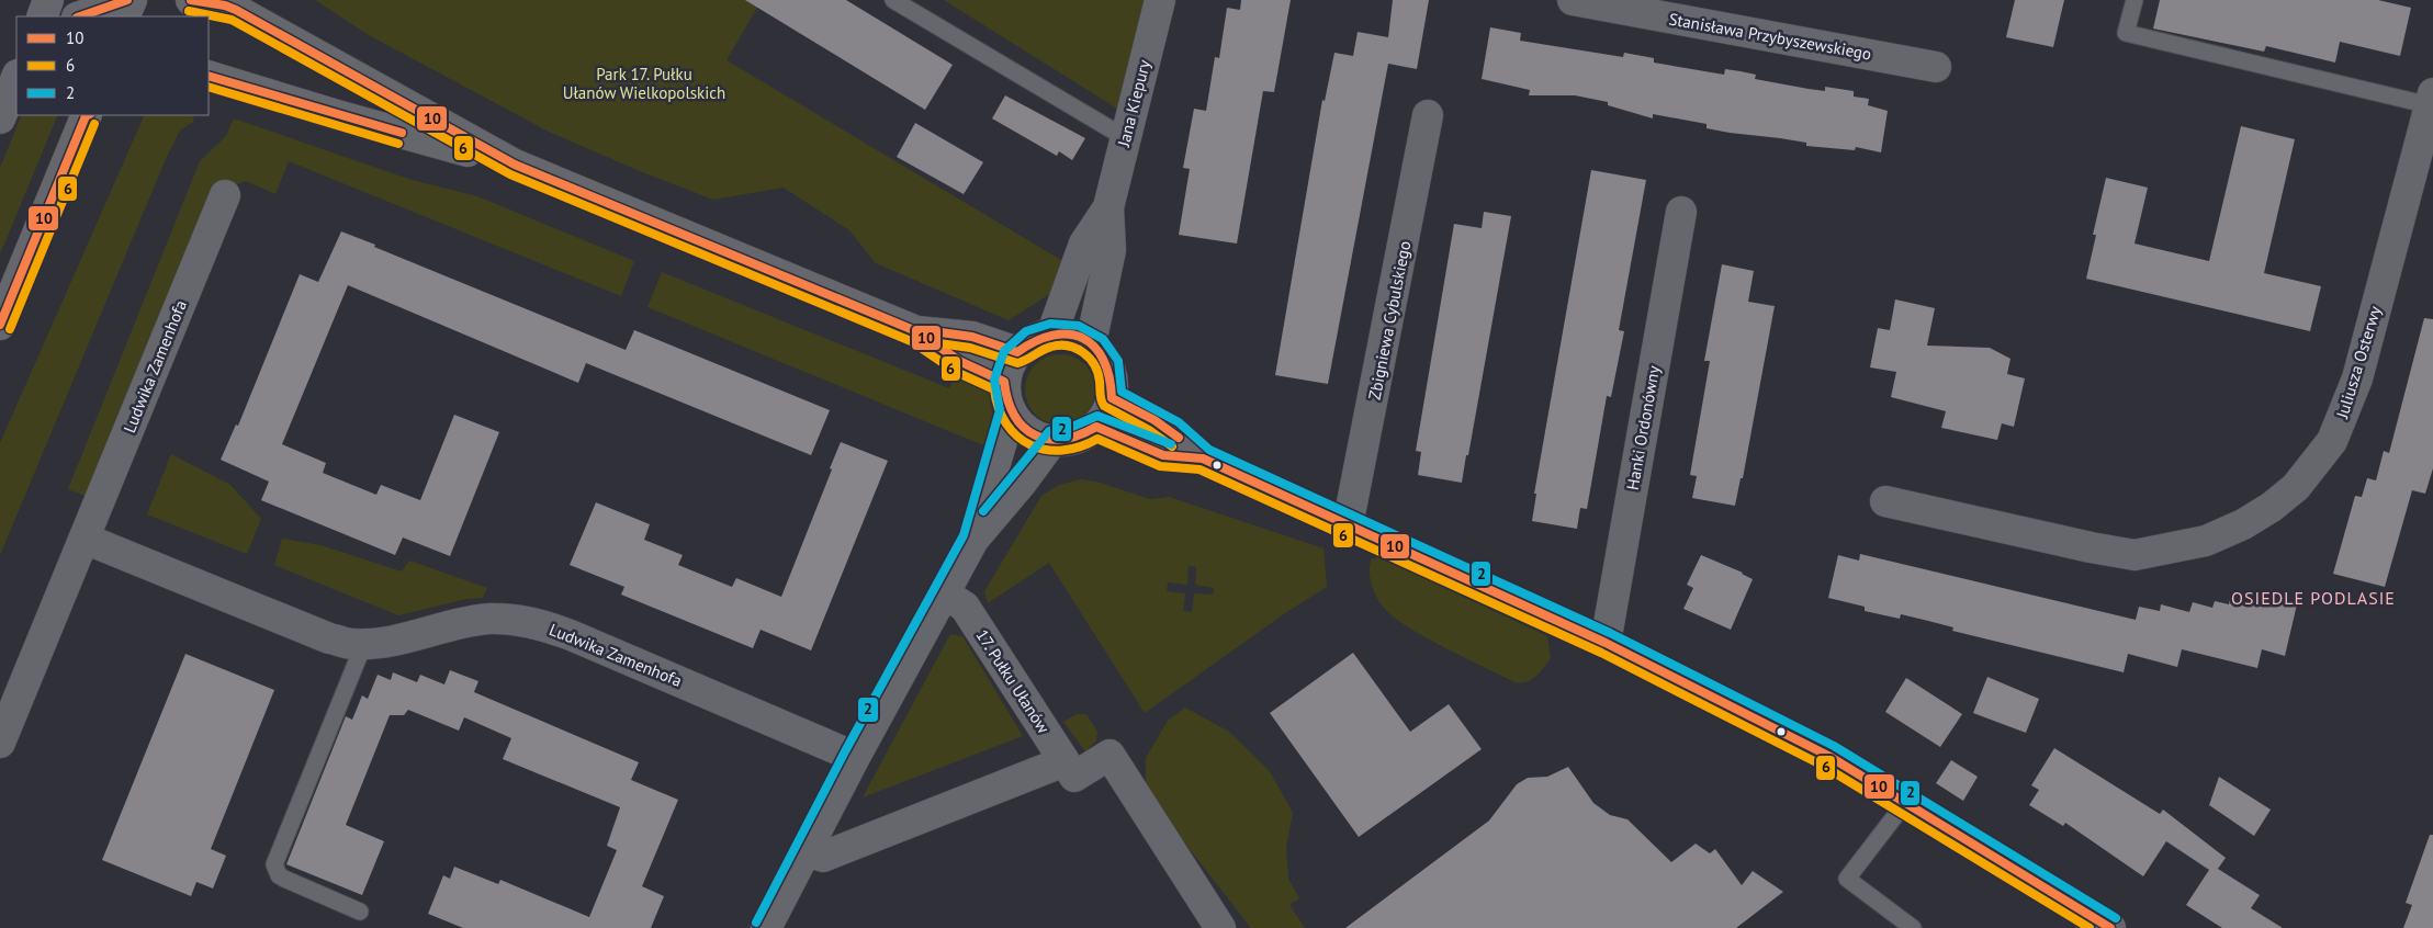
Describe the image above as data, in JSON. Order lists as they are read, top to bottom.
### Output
{
  "streets": {
    "street": [
      "Stanisława Przybyszewskiego",
      "Jana Kiepury",
      "Zbigniewa Cybulskiego",
      "Juliusza Osterwy",
      "Ludwika Zamenhofa",
      "Hanki Ordonówny",
      "17. Pułku Ułanów"
    ]
  },
  "districts": ["OSIEDLE PODLASIE"],
  "parks": ["Park 17. Pułku Ułanów Wielkopolskich"],
  "lines": ["transit line 10", "transit line 6", "transit line 2"],
  "legend": ["10", "6", "2"]
}
